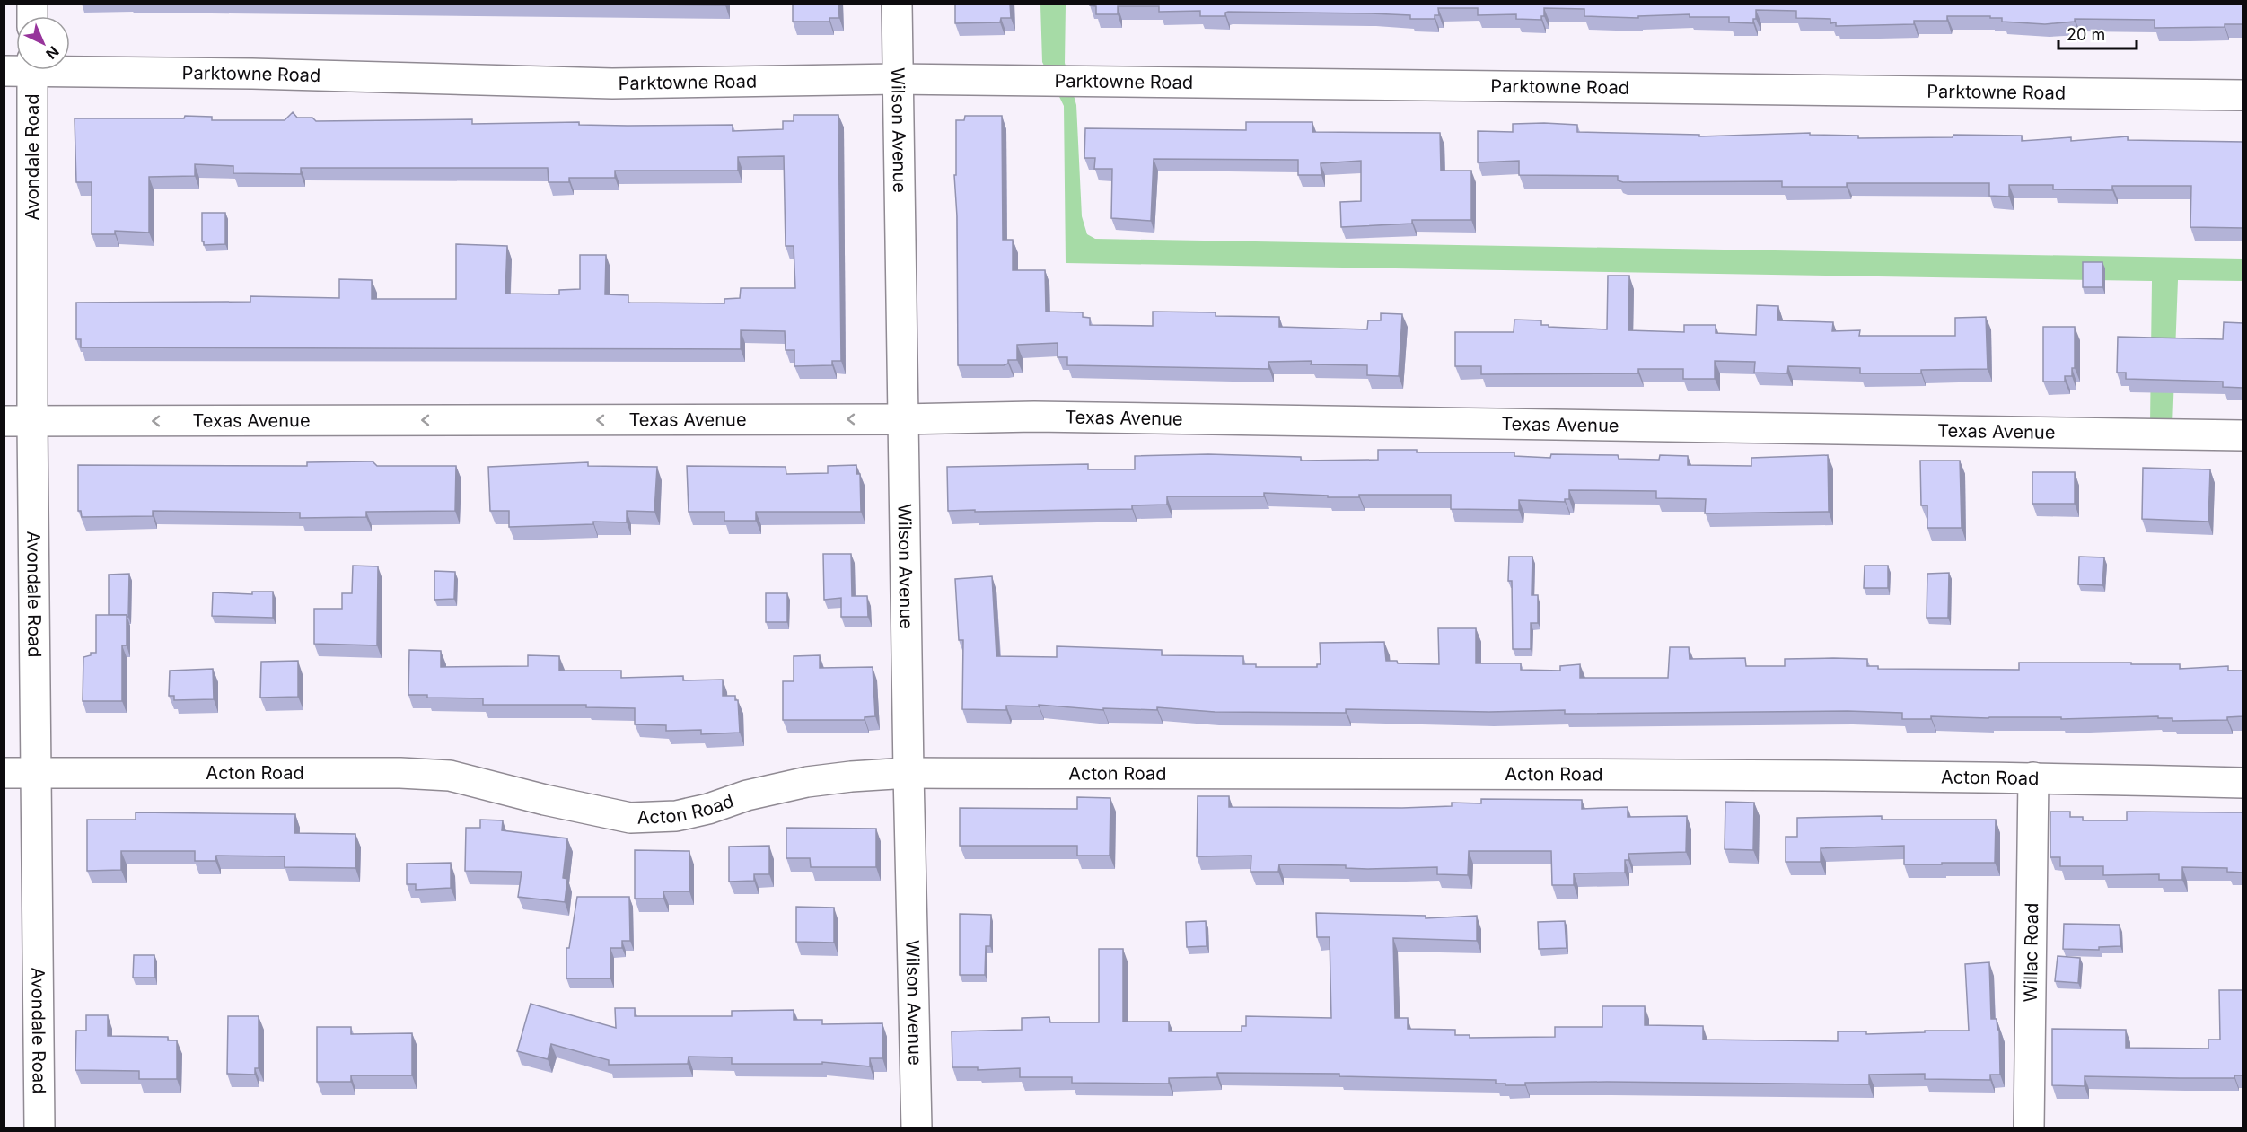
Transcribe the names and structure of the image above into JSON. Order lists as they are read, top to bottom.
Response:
{
  "streets": {
    "street": [
      "Parktowne Road",
      "Wilson Avenue",
      "Avondale Road",
      "Texas Avenue",
      "Acton Road",
      "Willac Road"
    ]
  },
  "crossings": [
    ["Parktowne Road", "Wilson Avenue"],
    ["Wilson Avenue", "Texas Avenue"],
    ["Wilson Avenue", "Acton Road"],
    ["Avondale Road", "Texas Avenue"],
    ["Avondale Road", "Acton Road"],
    ["Acton Road", "Willac Road"]
  ],
  "one_way": ["Texas Avenue"],
  "scale_bar": "20 m",
  "north": "bottom right"
}
